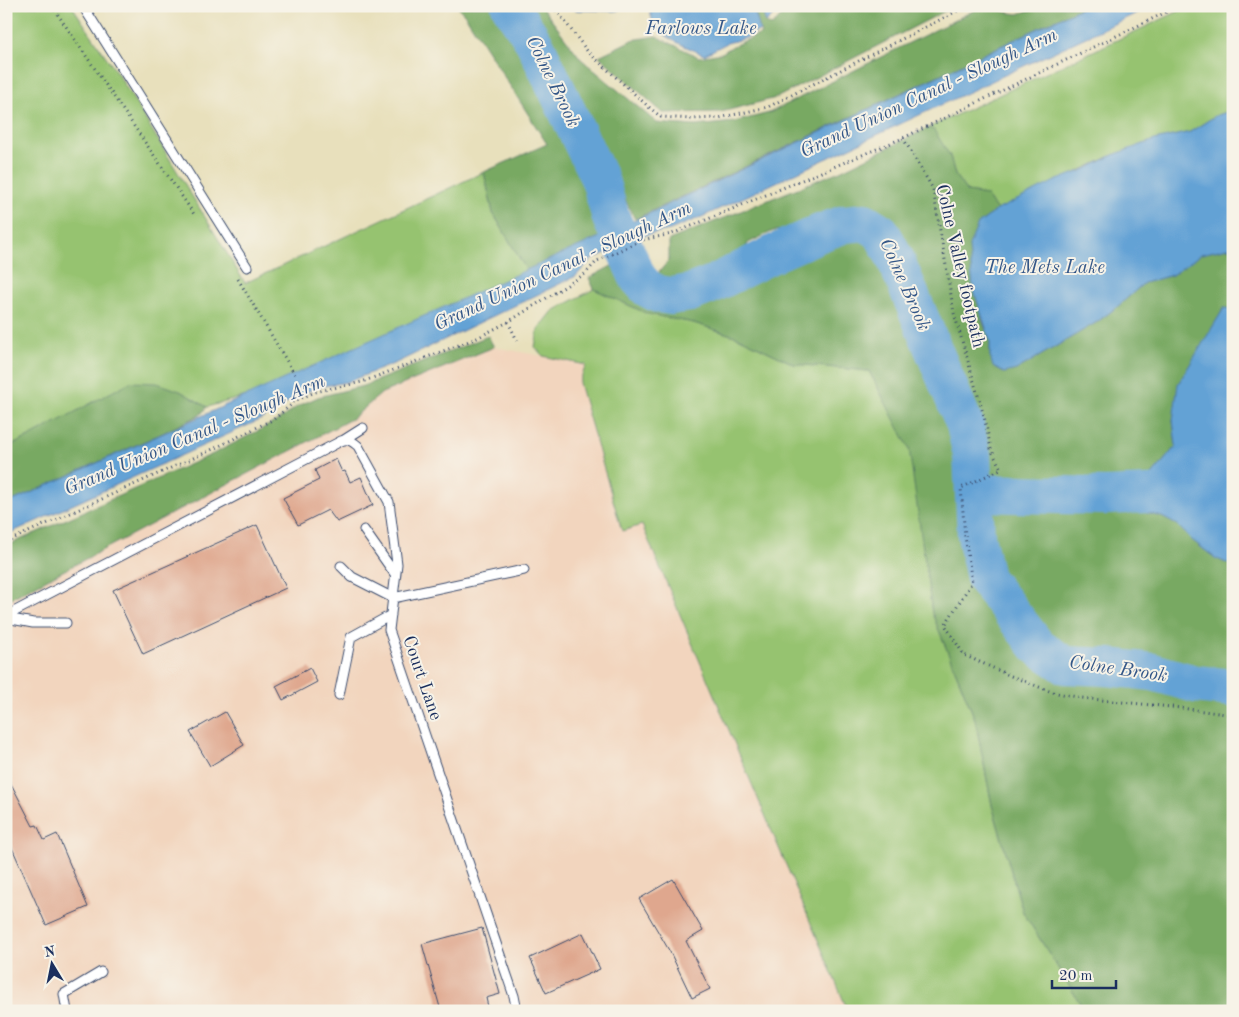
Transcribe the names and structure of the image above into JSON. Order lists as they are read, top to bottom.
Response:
{
  "streets": {
    "lane": ["Court Lane"],
    "path": ["Colne Valley footpath"]
  },
  "water": [
    "Farlows Lake",
    "Colne Brook",
    "Grand Union Canal - Slough Arm",
    "The Mets Lake"
  ],
  "scale_bar": "20 m",
  "north": "top"
}
